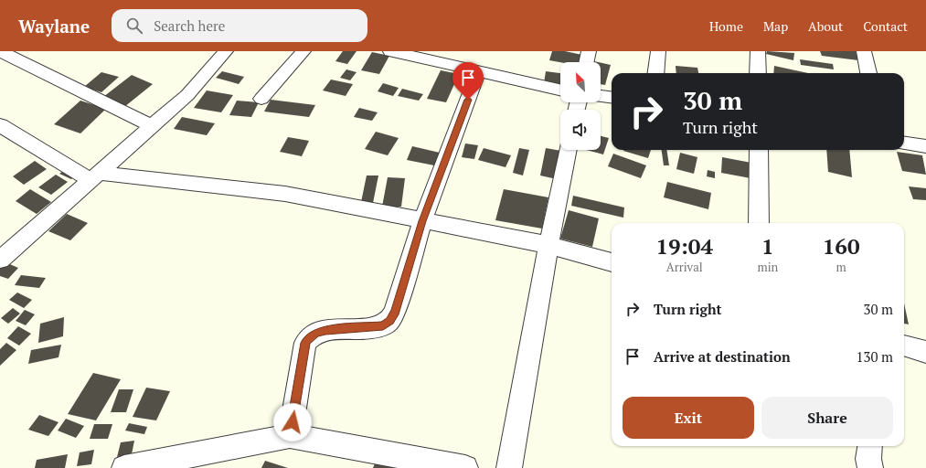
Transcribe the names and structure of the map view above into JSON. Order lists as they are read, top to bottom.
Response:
{
  "north": "top left",
  "page": {
    "header": "Waylane",
    "search": "Search here",
    "nav": [
      "Home",
      "Map",
      "About",
      "Contact"
    ],
    "turn": ["30 m", "Turn right"],
    "eta": [
      "19:04",
      "Arrival",
      "1",
      "min",
      "160",
      "m"
    ],
    "list": [
      {
        "name": "Turn right",
        "value": "30 m"
      },
      {
        "name": "Arrive at destination",
        "value": "130 m"
      }
    ],
    "buttons": ["Exit", "Share"]
  }
}
